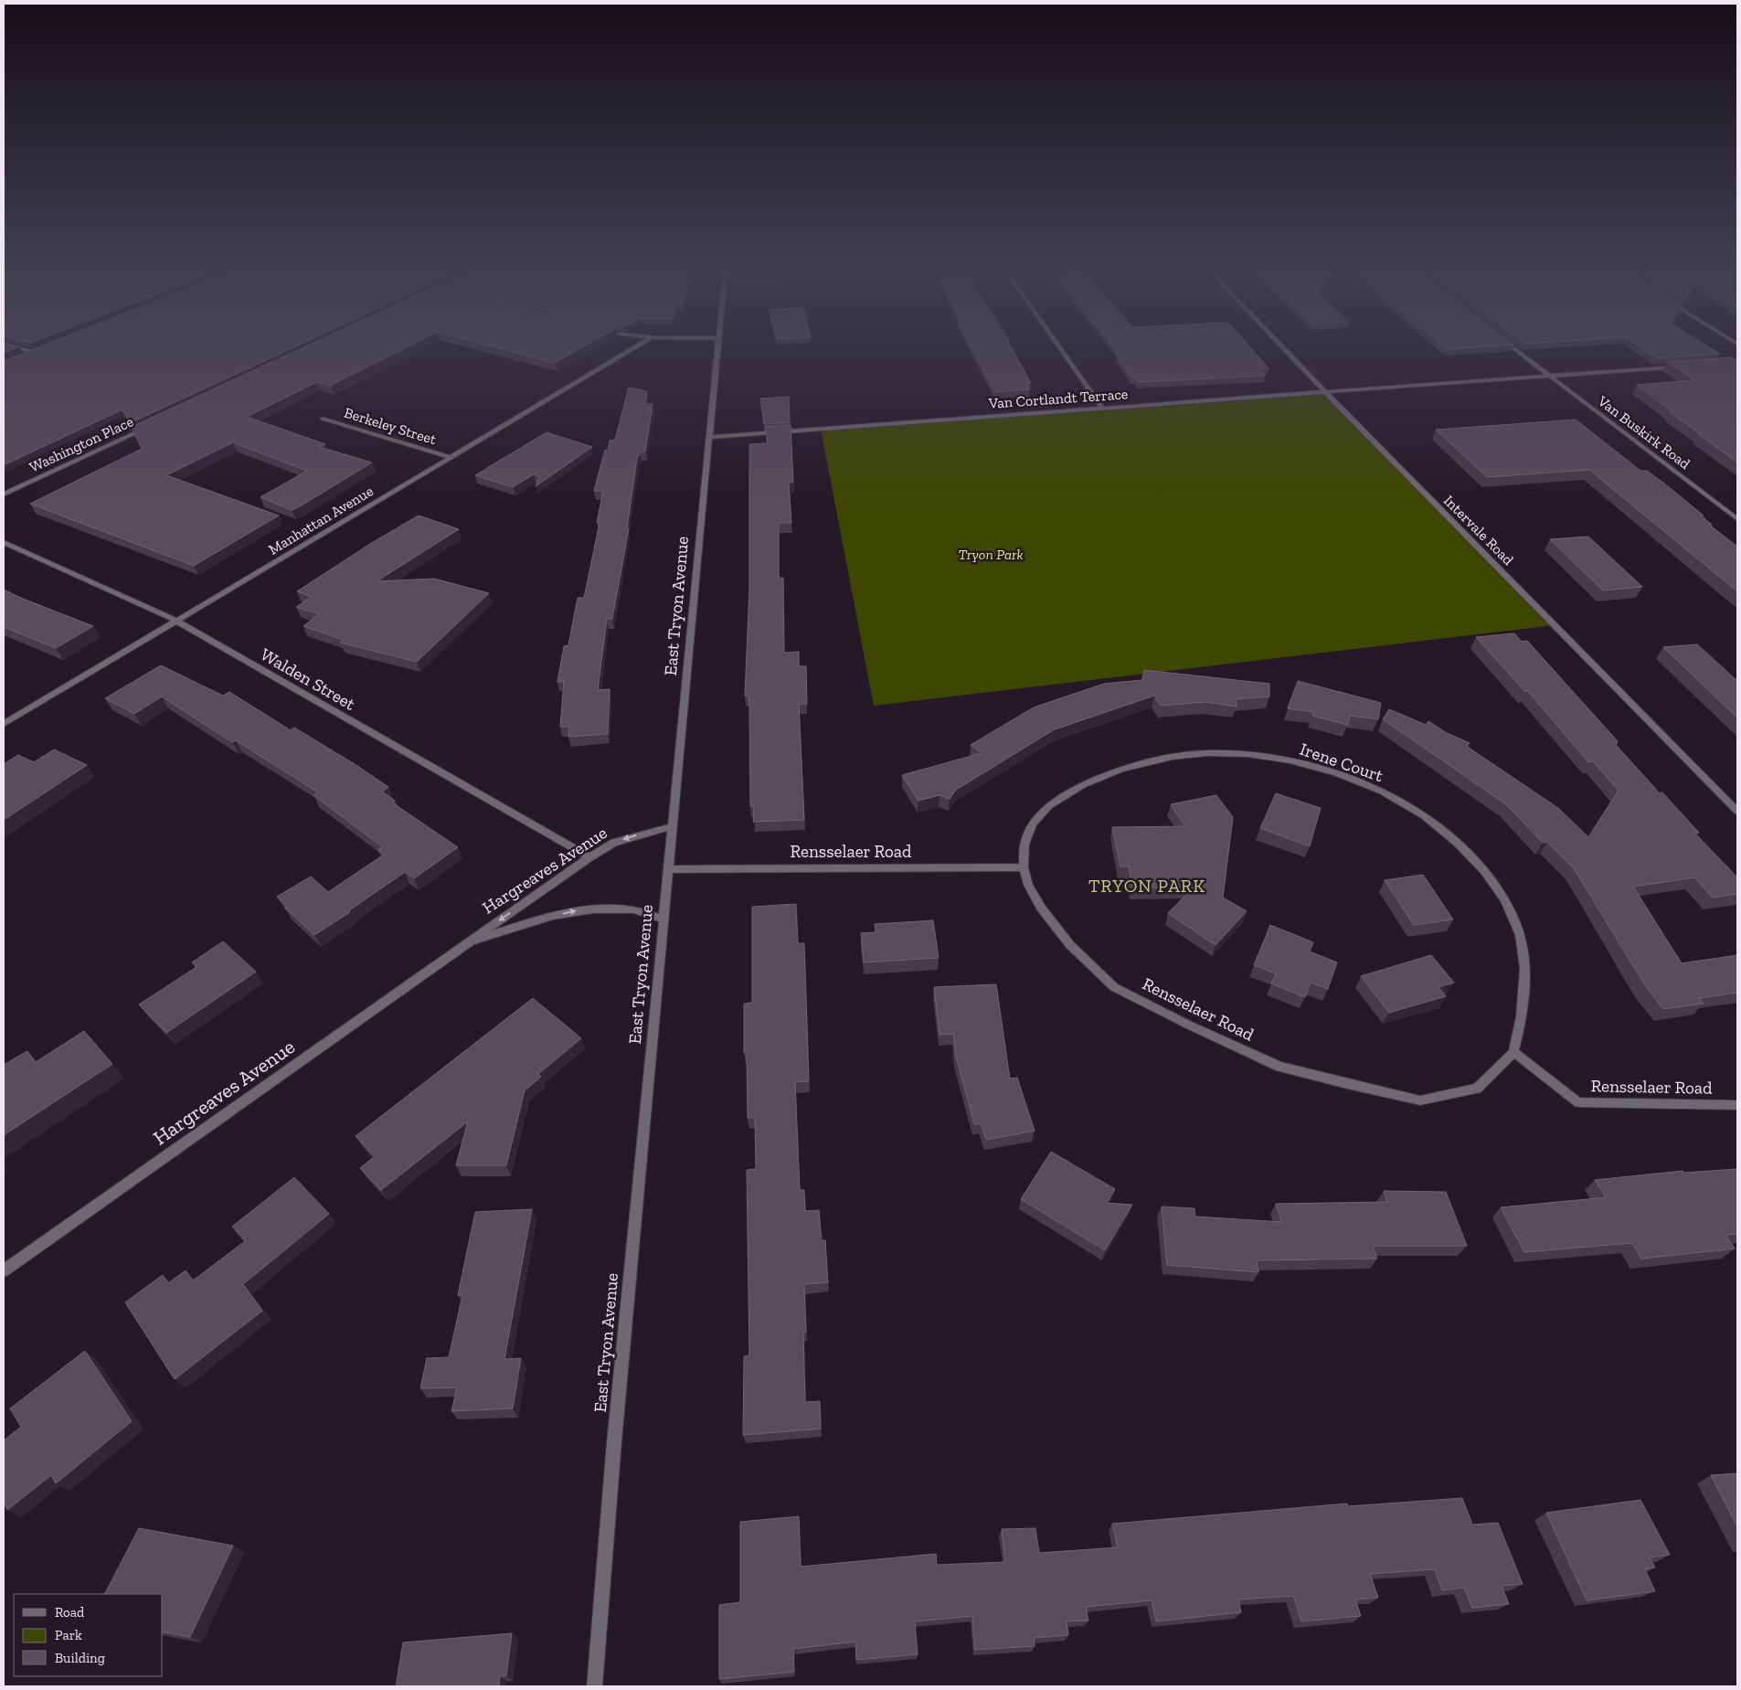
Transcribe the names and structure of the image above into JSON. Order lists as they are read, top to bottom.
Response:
{
  "streets": {
    "street": [
      "Van Cortlandt Terrace",
      "Berkeley Street",
      "Van Buskirk Road",
      "Washington Place",
      "Manhattan Avenue",
      "Intervale Road",
      "East Tryon Avenue",
      "Walden Street",
      "Irene Court",
      "Rensselaer Road",
      "Hargreaves Avenue"
    ]
  },
  "crossings": [
    ["Van Cortlandt Terrace", "Van Buskirk Road"],
    ["Van Cortlandt Terrace", "Intervale Road"],
    ["Van Cortlandt Terrace", "East Tryon Avenue"],
    ["Berkeley Street", "Manhattan Avenue"],
    ["Manhattan Avenue", "Walden Street"],
    ["East Tryon Avenue", "Rensselaer Road"],
    ["East Tryon Avenue", "Hargreaves Avenue"],
    ["Walden Street", "Hargreaves Avenue"],
    ["Irene Court", "Rensselaer Road"]
  ],
  "districts": ["TRYON PARK"],
  "parks": ["Tryon Park"],
  "legend": ["Road", "Park", "Building"]
}
